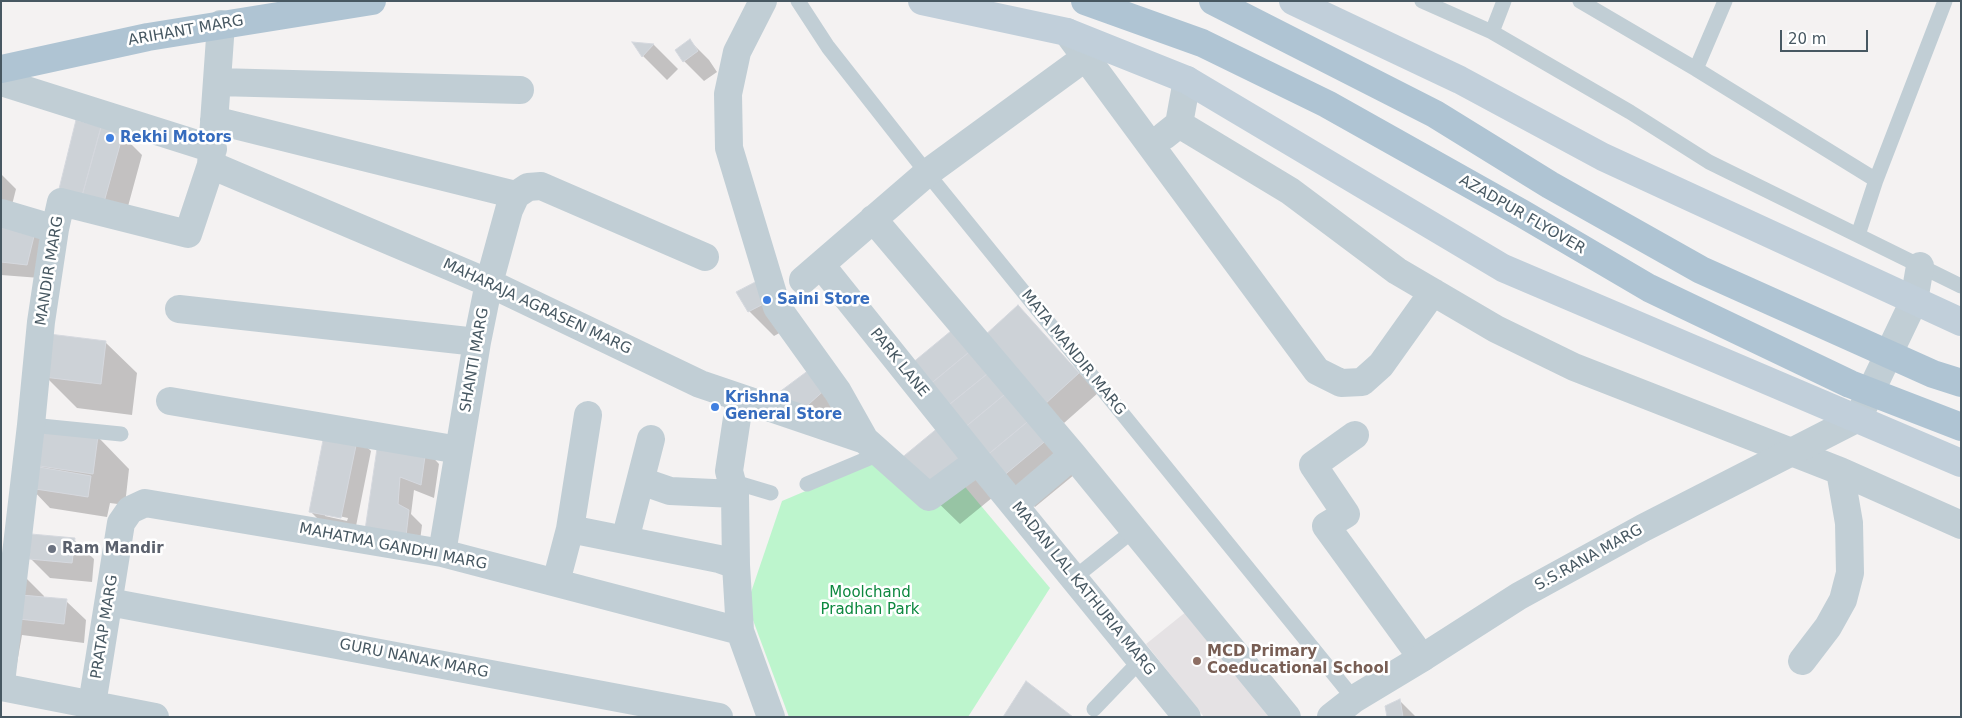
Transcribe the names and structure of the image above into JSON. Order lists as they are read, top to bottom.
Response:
{
  "streets": {
    "main road": ["ARIHANT MARG", "AZADPUR FLYOVER"],
    "street": [
      "MANDIR MARG",
      "MAHARAJA AGRASEN MARG",
      "SHANTI MARG",
      "PARK LANE",
      "MAHATMA GANDHI MARG",
      "S.S.RANA MARG",
      "MADAN LAL KATHURIA MARG",
      "PRATAP MARG",
      "GURU NANAK MARG"
    ],
    "lane": ["MATA MANDIR MARG"]
  },
  "crossings": [
    ["ARIHANT MARG", "MANDIR MARG"],
    ["MANDIR MARG", "MAHARAJA AGRASEN MARG"],
    ["MAHARAJA AGRASEN MARG", "SHANTI MARG"],
    ["MATA MANDIR MARG", "S.S.RANA MARG"],
    ["SHANTI MARG", "MAHATMA GANDHI MARG"],
    ["PARK LANE", "MADAN LAL KATHURIA MARG"],
    ["MAHATMA GANDHI MARG", "PRATAP MARG"],
    ["PRATAP MARG", "GURU NANAK MARG"]
  ],
  "parks": ["Moolchand Pradhan Park"],
  "places": [
    "Rekhi Motors",
    "Saini Store",
    "Krishna General Store",
    "Ram Mandir",
    "MCD Primary Coeducational School"
  ],
  "scale_bar": "20 m"
}
